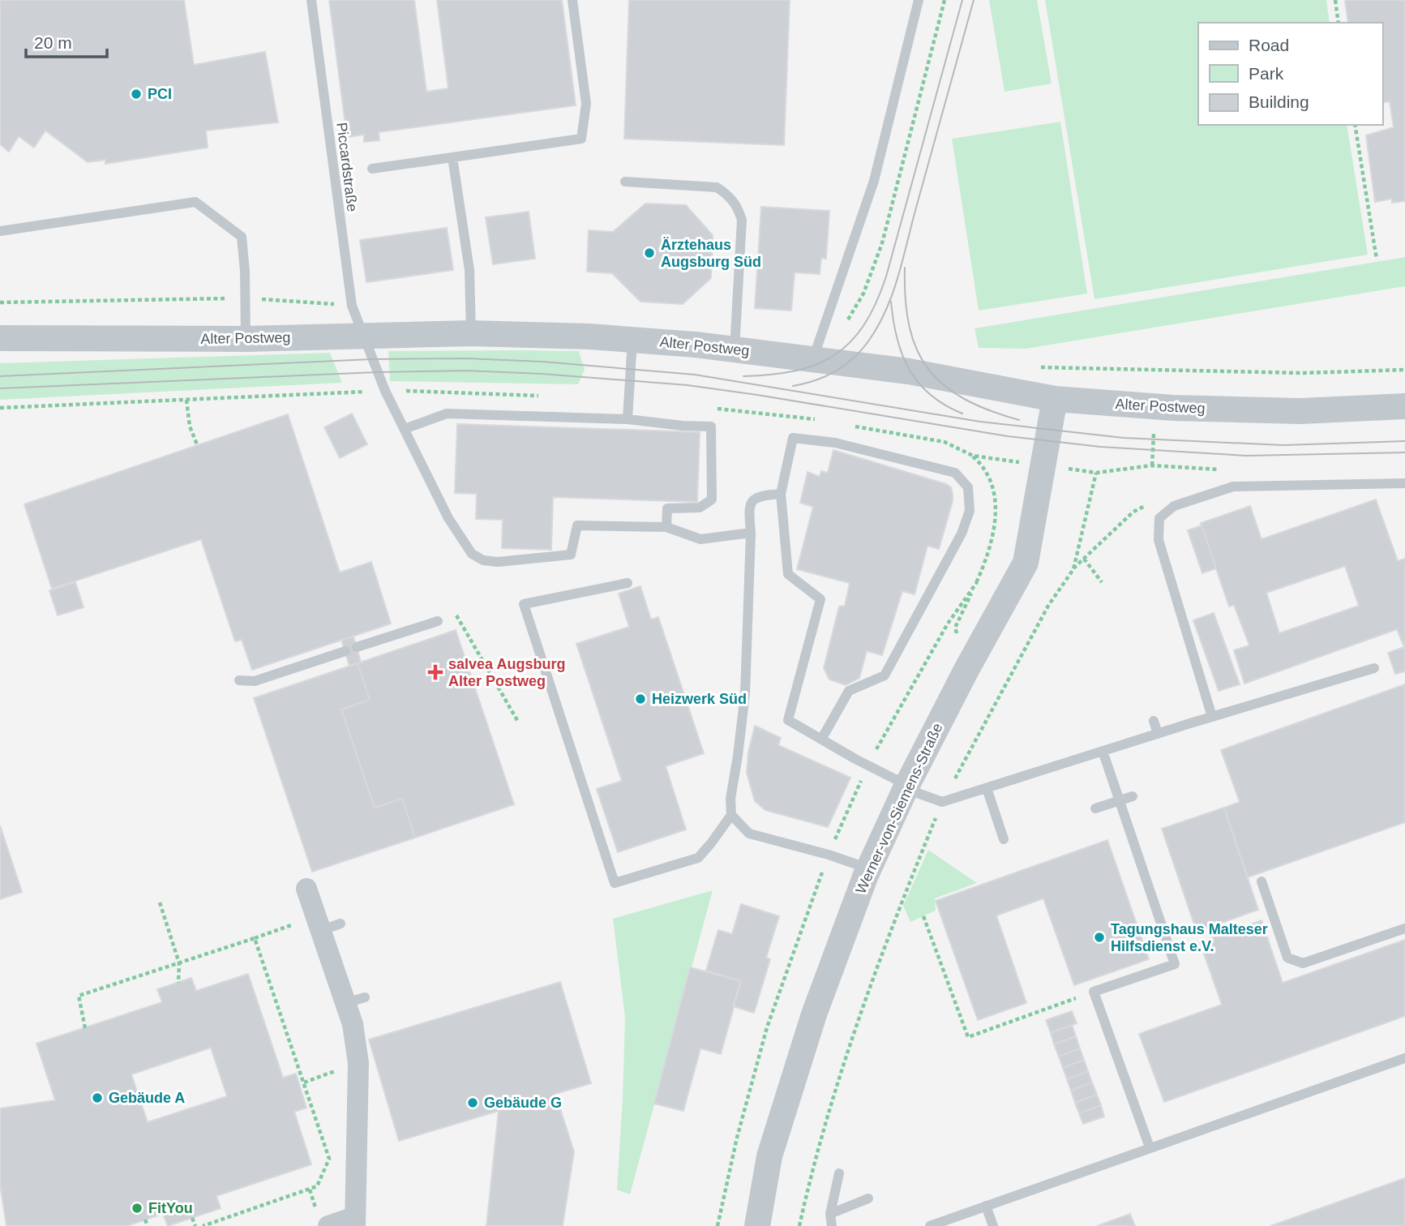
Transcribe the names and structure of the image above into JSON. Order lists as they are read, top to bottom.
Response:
{
  "streets": {
    "street": ["Alter Postweg", "Werner-von-Siemens-Straße"],
    "lane": ["Piccardstraße"]
  },
  "crossings": [
    ["Piccardstraße", "Alter Postweg"],
    ["Alter Postweg", "Werner-von-Siemens-Straße"]
  ],
  "places": {
    "other": [
      "PCI",
      "Ärztehaus Augsburg Süd",
      "Heizwerk Süd",
      "Tagungshaus Malteser Hilfsdienst e.V.",
      "Gebäude A",
      "Gebäude G",
      "FitYou"
    ],
    "health": ["salvea Augsburg Alter Postweg"]
  },
  "legend": ["Road", "Park", "Building"],
  "scale_bar": "20 m"
}
